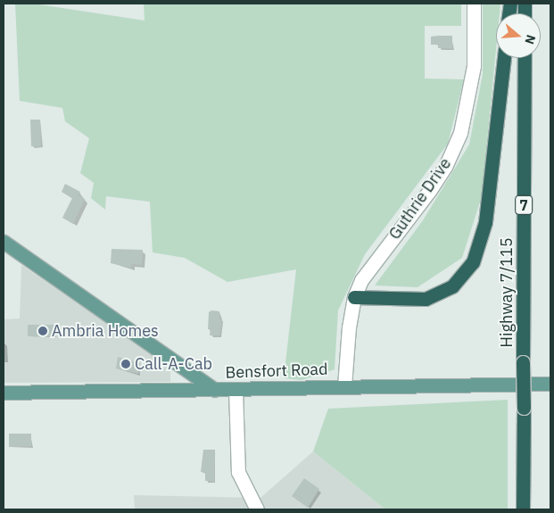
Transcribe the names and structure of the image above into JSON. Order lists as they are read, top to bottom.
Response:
{
  "streets": {
    "highway": ["7", "Highway 7/115"],
    "main road": ["Bensfort Road"],
    "street": ["Guthrie Drive"]
  },
  "crossings": [
    ["Guthrie Drive", "Bensfort Road"]
  ],
  "places": ["Ambria Homes", "Call-A-Cab"],
  "north": "right"
}
